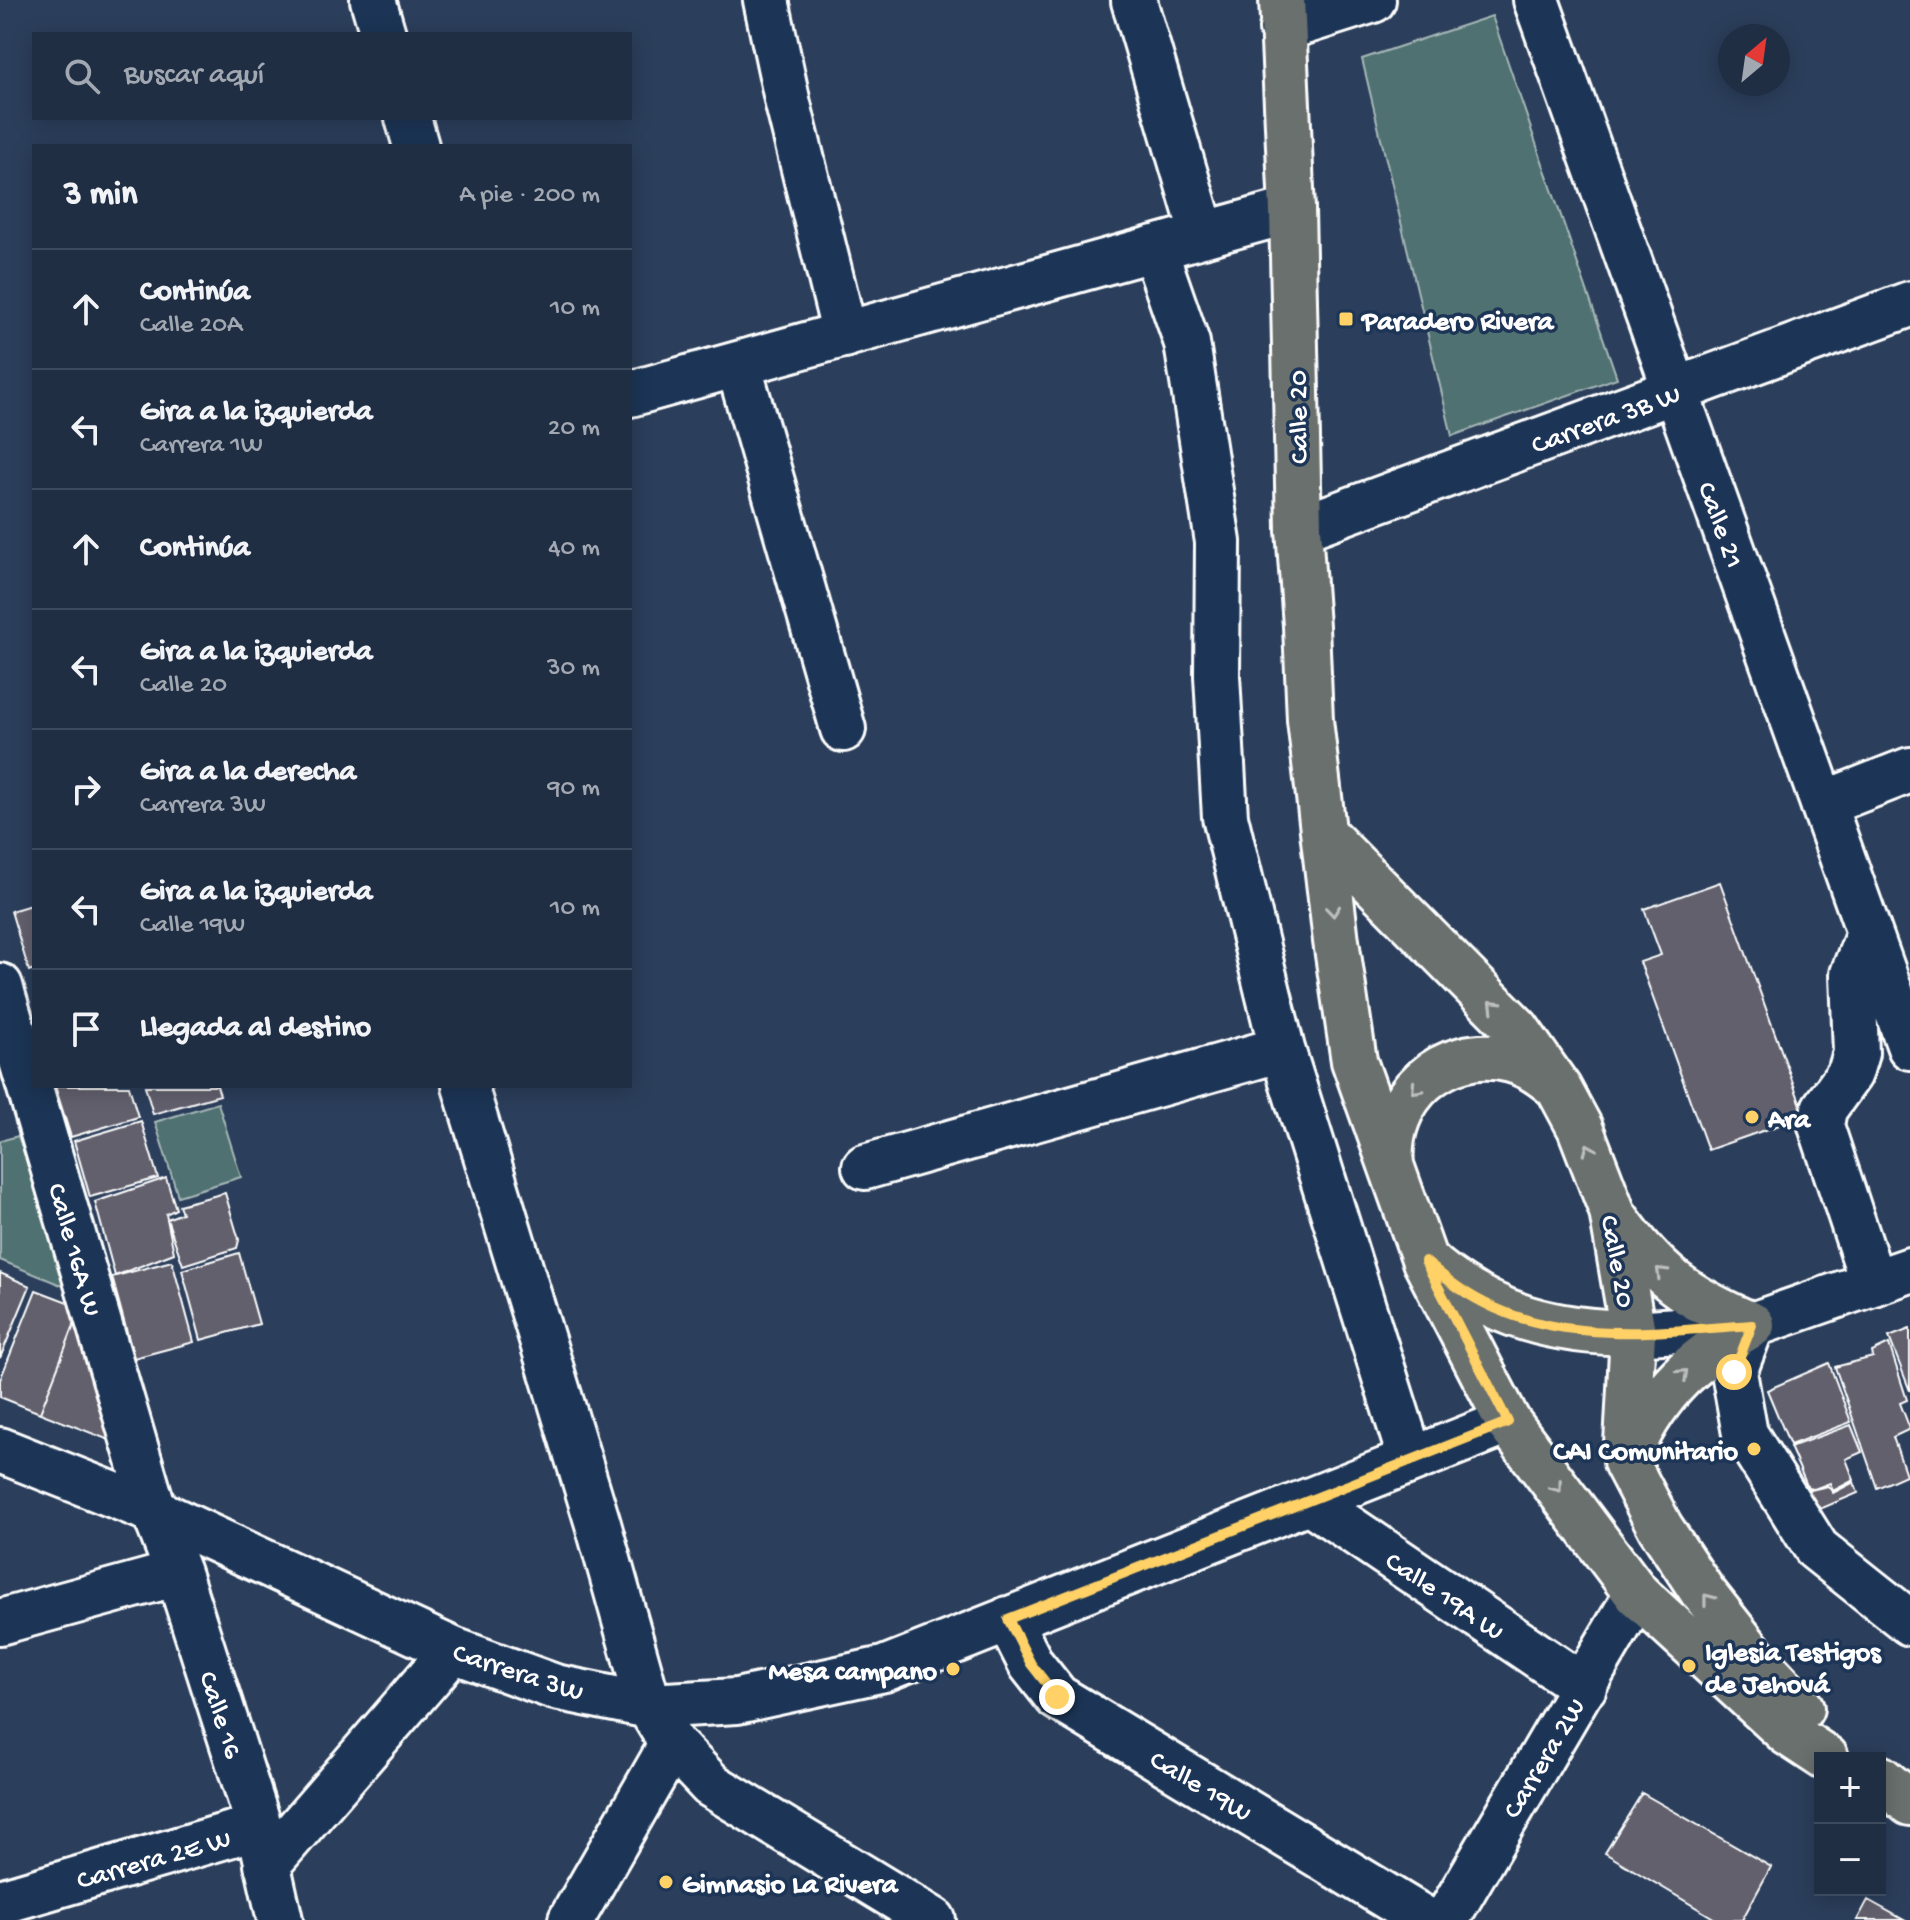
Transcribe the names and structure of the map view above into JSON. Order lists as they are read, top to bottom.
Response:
{
  "streets": {
    "main road": ["Calle 20"],
    "street": [
      "Carrera 3B W",
      "Calle 21",
      "Calle 16A W",
      "Calle 19A W",
      "Carrera 3W",
      "Calle 16",
      "Carrera 2W",
      "Calle 19W",
      "Carrera 2E W"
    ]
  },
  "crossings": [
    ["Calle 20", "Carrera 3B W"],
    ["Calle 20", "Carrera 3W"],
    ["Calle 20", "Carrera 2W"],
    ["Carrera 3B W", "Calle 21"],
    ["Calle 16A W", "Carrera 3W"],
    ["Calle 16A W", "Calle 16"],
    ["Calle 19A W", "Carrera 3W"],
    ["Calle 19A W", "Carrera 2W"],
    ["Carrera 3W", "Calle 16"],
    ["Carrera 3W", "Calle 19W"],
    ["Calle 16", "Carrera 2E W"]
  ],
  "places": {
    "transit": ["Paradero Rivera"],
    "other": [
      "Ara",
      "CAI Comunitario",
      "Iglesia Testigos de Jehová",
      "Mesa campano",
      "Gimnasio La Rivera"
    ]
  },
  "north": "top right",
  "page": {
    "search": "Buscar aquí",
    "heading": ["3 min", "A pie · 200 m"],
    "list": [
      ["Continúa", "Calle 20A", "10 m"],
      ["Gira a la izquierda", "Carrera 1W", "20 m"],
      ["Continúa", "40 m"],
      ["Gira a la izquierda", "Calle 20", "30 m"],
      ["Gira a la derecha", "Carrera 3W", "90 m"],
      ["Gira a la izquierda", "Calle 19W", "10 m"],
      "Llegada al destino"
    ],
    "map_buttons": ["+", "−"]
  }
}
